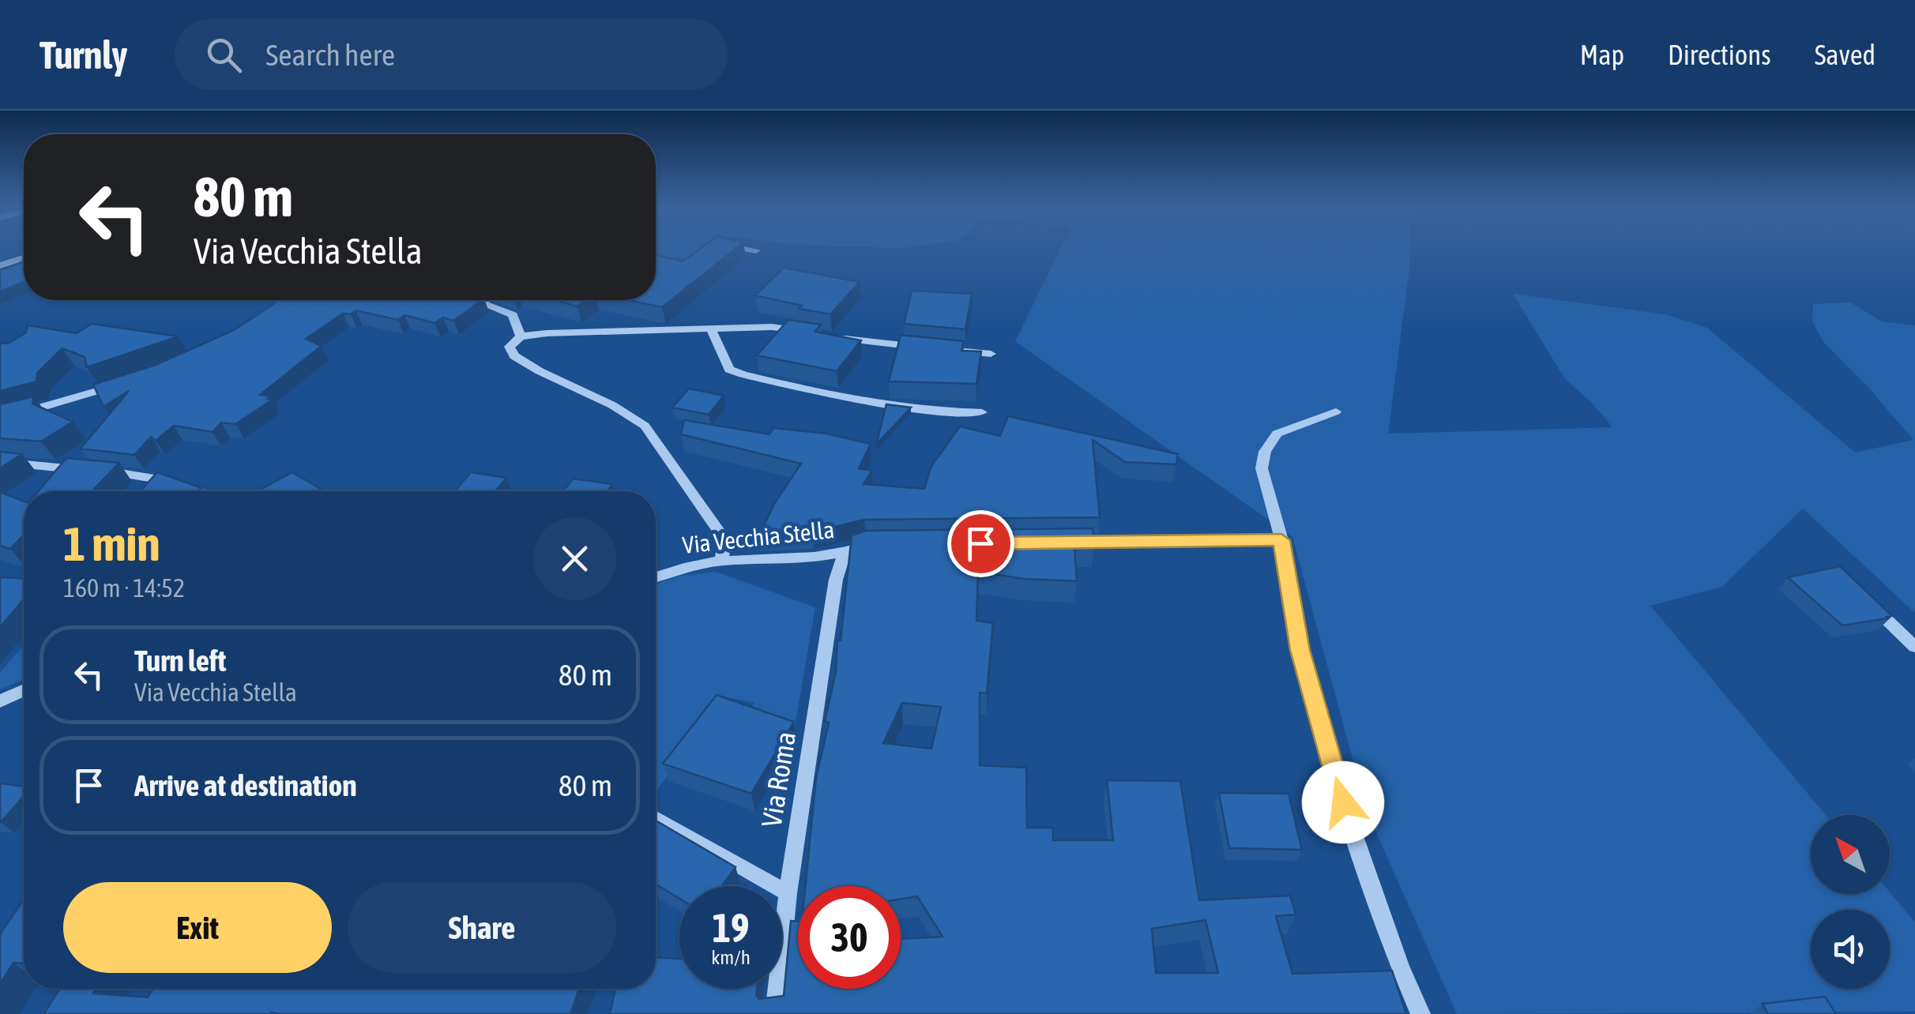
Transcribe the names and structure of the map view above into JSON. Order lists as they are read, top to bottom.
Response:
{
  "streets": {
    "street": ["Via Vecchia Stella", "Via Roma"]
  },
  "crossings": [
    ["Via Vecchia Stella", "Via Roma"]
  ],
  "north": "top left",
  "page": {
    "header": "Turnly",
    "search": "Search here",
    "nav": ["Map", "Directions", "Saved"],
    "turn": ["80 m", "Via Vecchia Stella"],
    "heading": ["1 min", "160 m · 14:52"],
    "list": [
      {
        "name": "Turn left",
        "note": "Via Vecchia Stella",
        "value": "80 m"
      },
      {
        "name": "Arrive at destination",
        "value": "80 m"
      }
    ],
    "buttons": ["Exit", "Share"],
    "speed": "19 km/h",
    "limit": "30"
  }
}
